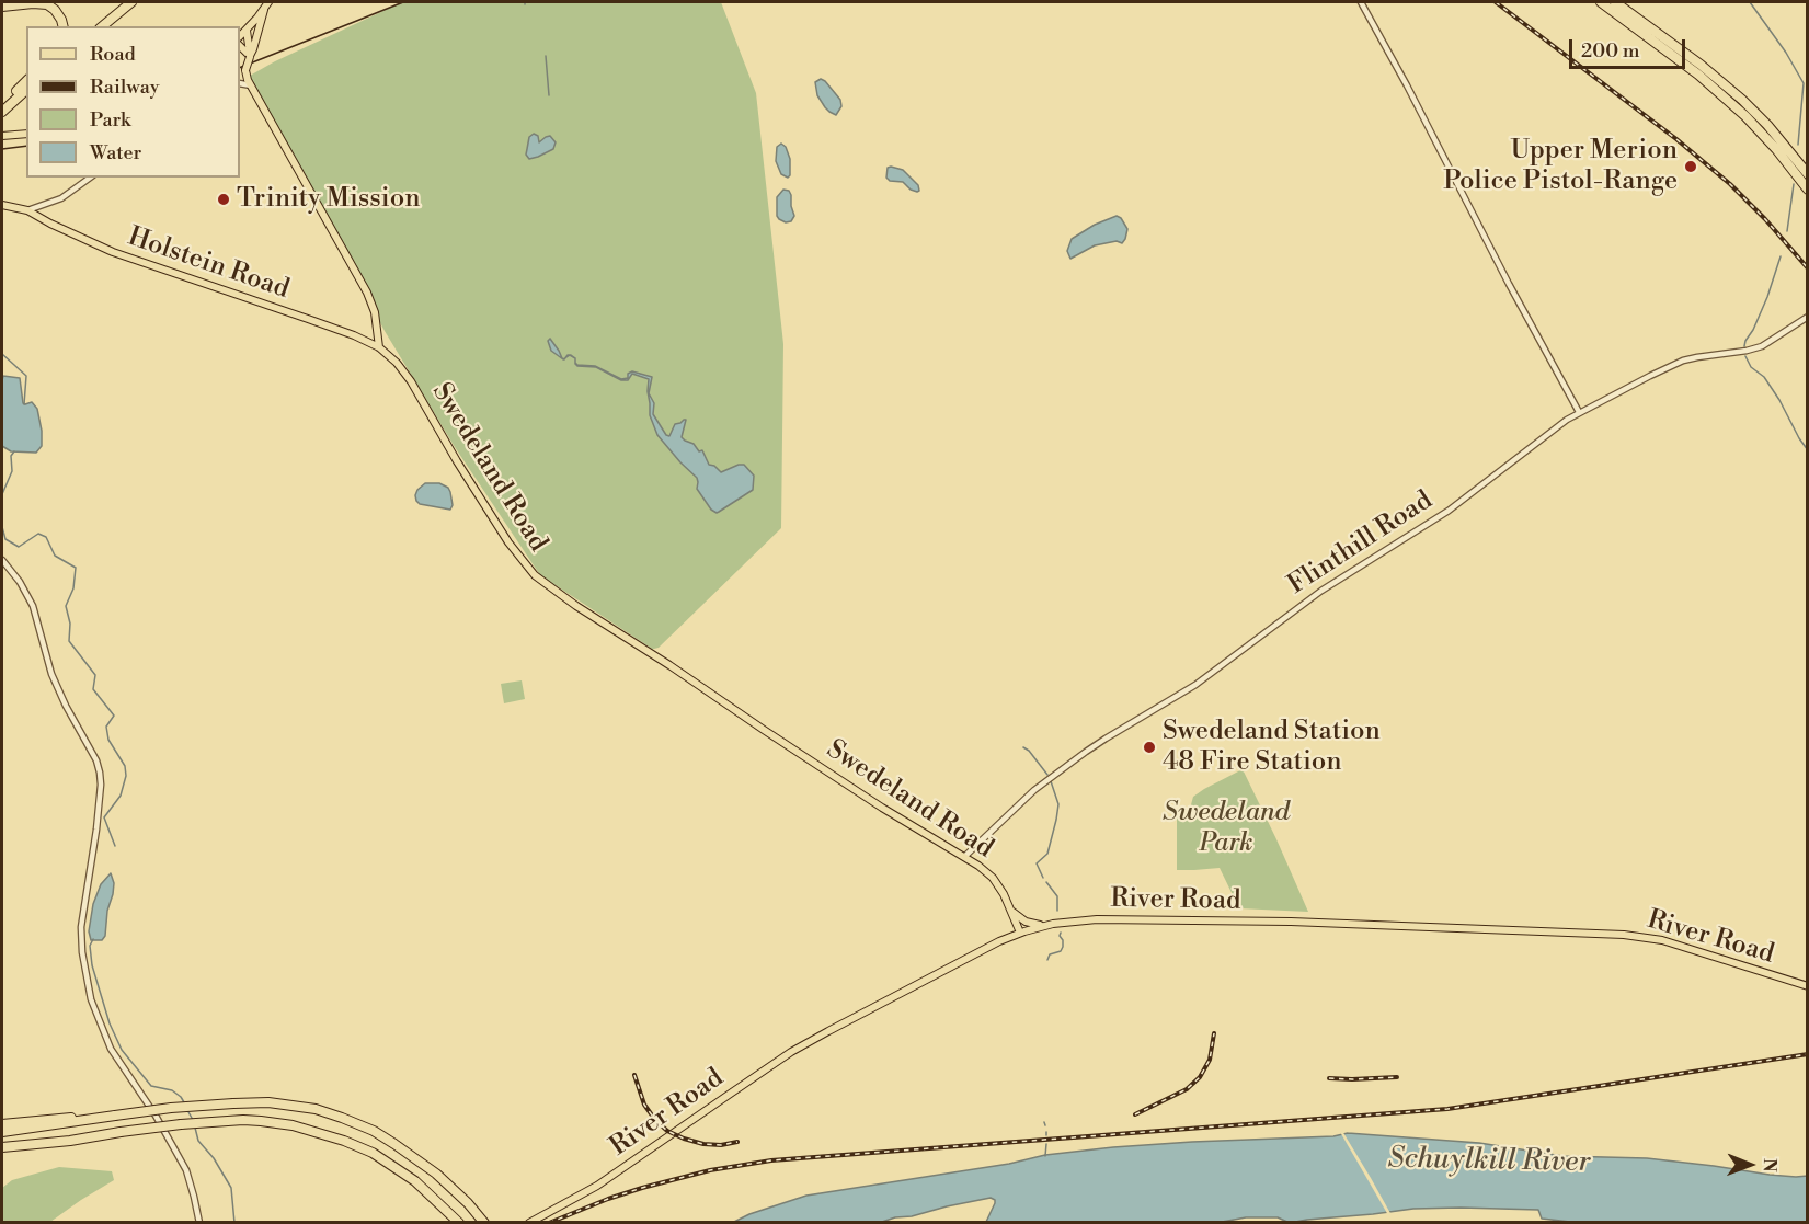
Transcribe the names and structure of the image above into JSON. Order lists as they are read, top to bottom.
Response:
{
  "streets": {
    "main road": ["Holstein Road", "Swedeland Road", "River Road"],
    "street": ["Flinthill Road"]
  },
  "crossings": [
    ["Holstein Road", "Swedeland Road"],
    ["Swedeland Road", "Flinthill Road"],
    ["Swedeland Road", "River Road"]
  ],
  "water": ["Schuylkill River"],
  "parks": ["Swedeland Park"],
  "places": ["Upper Merion Police Pistol-Range", "Trinity Mission", "Swedeland Station 48 Fire Station"],
  "legend": [
    "Road",
    "Railway",
    "Park",
    "Water"
  ],
  "scale_bar": "200 m",
  "north": "right"
}
